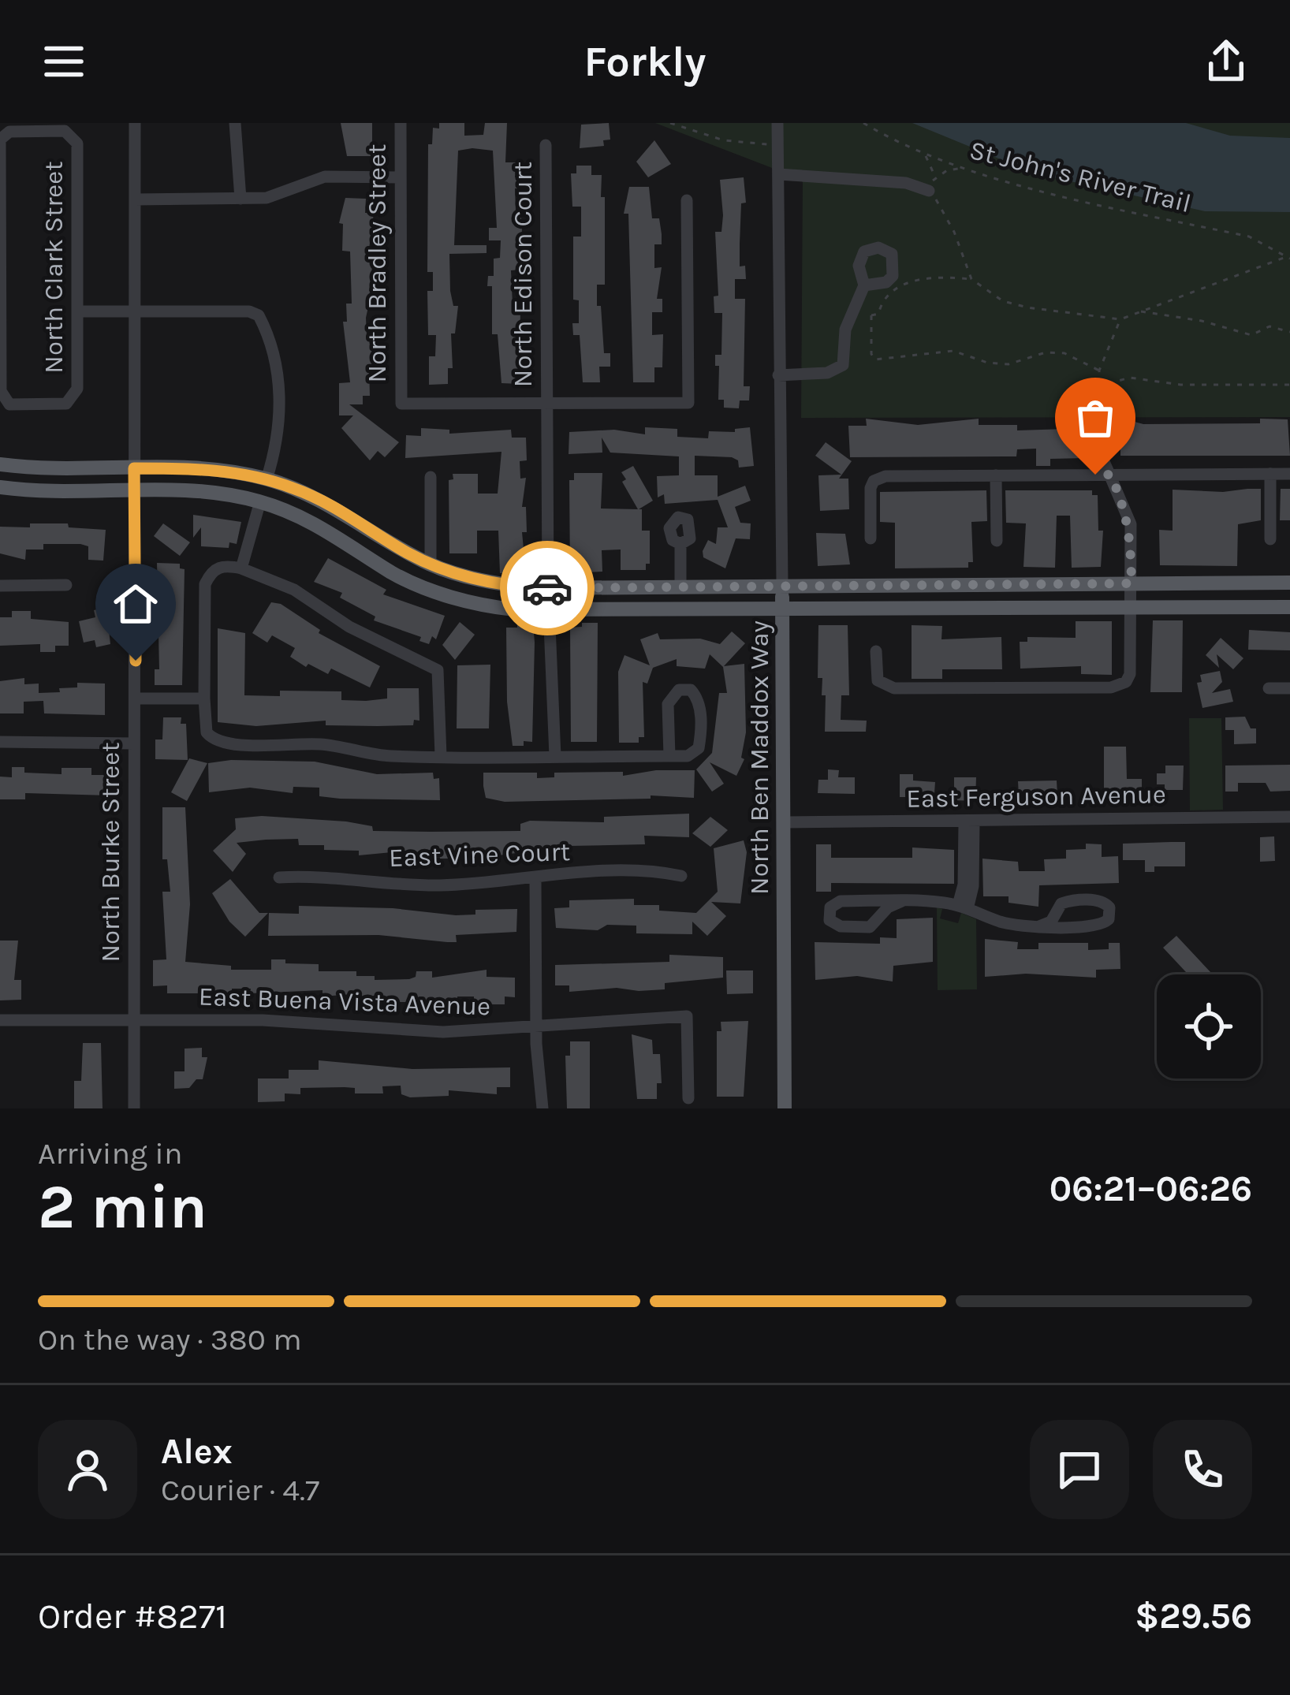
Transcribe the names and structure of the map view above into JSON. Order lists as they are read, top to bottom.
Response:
{
  "streets": {
    "main road": ["North Ben Maddox Way"],
    "street": [
      "North Bradley Street",
      "North Clark Street",
      "North Edison Court",
      "East Ferguson Avenue",
      "North Burke Street",
      "East Vine Court",
      "East Buena Vista Avenue"
    ],
    "path": ["St John's River Trail"]
  },
  "crossings": [
    ["North Bradley Street", "North Edison Court"],
    ["North Ben Maddox Way", "East Ferguson Avenue"],
    ["North Burke Street", "East Buena Vista Avenue"]
  ],
  "page": {
    "header": "Forkly",
    "heading": ["2 min", "Arriving in", "06:21–06:26"],
    "panel": [
      "Alex",
      "Courier · 4.7",
      "Order #8271",
      "$29.56"
    ],
    "bar": "On the way · 380 m"
  }
}
